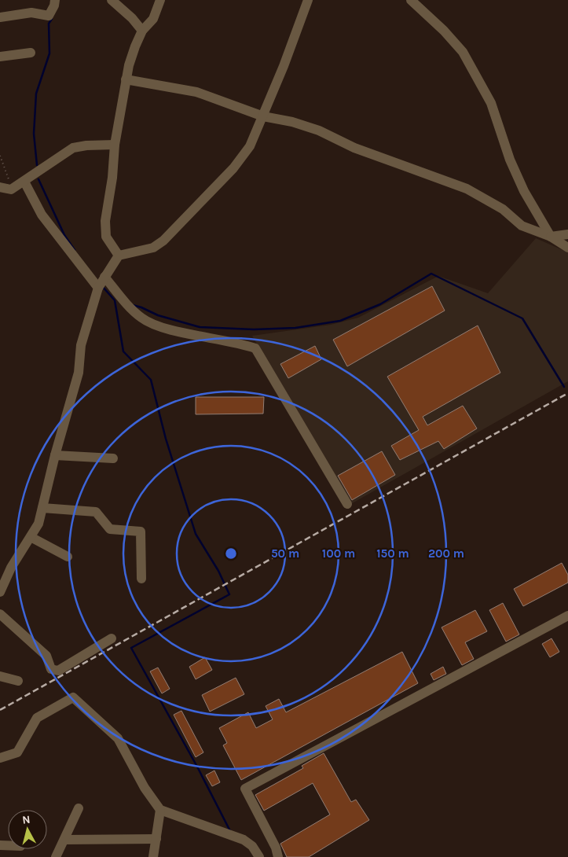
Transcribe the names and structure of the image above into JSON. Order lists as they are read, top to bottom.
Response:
{
  "north": "top",
  "rings": [
    "50 m",
    "100 m",
    "150 m",
    "200 m"
  ]
}
